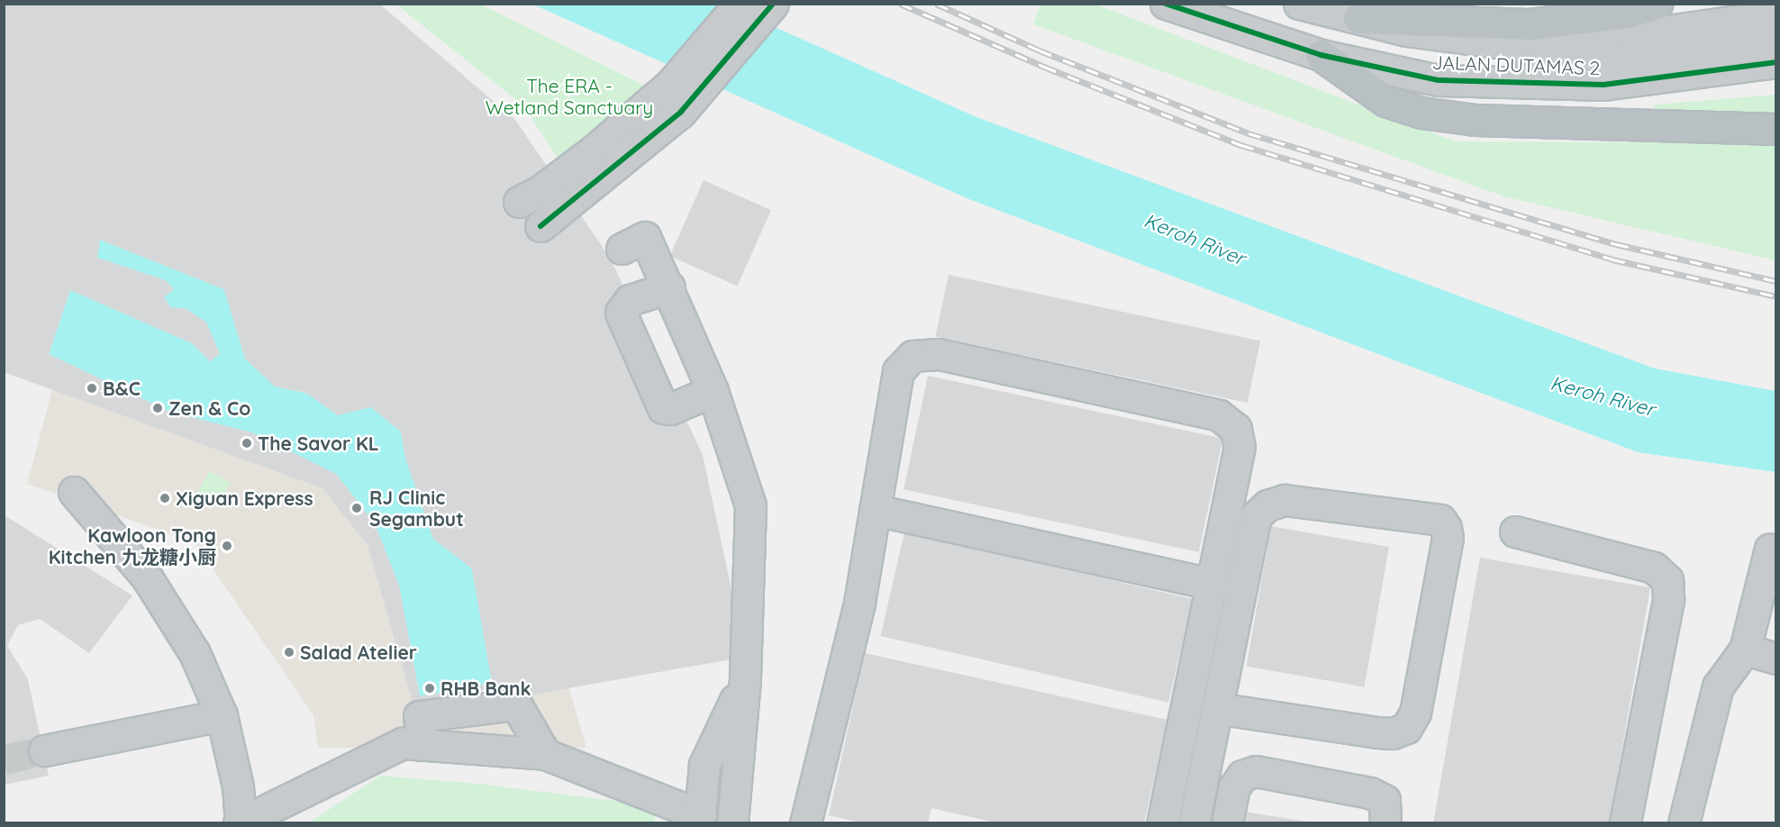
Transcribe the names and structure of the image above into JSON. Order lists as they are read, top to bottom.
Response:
{
  "streets": {
    "street": ["JALAN DUTAMAS 2"]
  },
  "water": ["Keroh River"],
  "parks": ["The ERA - Wetland Sanctuary"],
  "places": [
    "B&C",
    "Zen & Co",
    "The Savor KL",
    "Xiguan Express",
    "RJ Clinic Segambut",
    "Kawloon Tong Kitchen 九龙糖小厨",
    "Salad Atelier",
    "RHB Bank"
  ]
}
